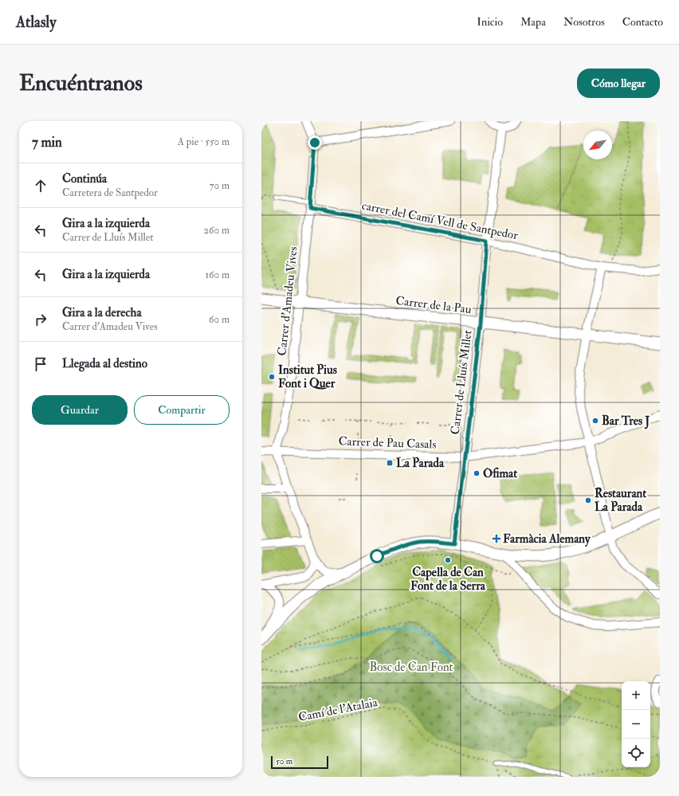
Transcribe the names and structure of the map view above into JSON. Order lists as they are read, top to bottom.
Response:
{
  "streets": {
    "street": [
      "carrer del Camí Vell de Santpedor",
      "Carrer d'Amadeu Vives",
      "Carrer de la Pau",
      "Carrer de Lluís Millet",
      "Carrer de Pau Casals"
    ],
    "path": ["Camí de l'Atalaia"]
  },
  "crossings": [
    ["carrer del Camí Vell de Santpedor", "Carrer d'Amadeu Vives"],
    ["carrer del Camí Vell de Santpedor", "Carrer de Lluís Millet"],
    ["Carrer d'Amadeu Vives", "Carrer de la Pau"],
    ["Carrer d'Amadeu Vives", "Carrer de Pau Casals"],
    ["Carrer de la Pau", "Carrer de Lluís Millet"],
    ["Carrer de Lluís Millet", "Carrer de Pau Casals"]
  ],
  "parks": ["Bosc de Can Font"],
  "places": {
    "other": [
      "Institut Pius Font i Quer",
      "Bar Tres J",
      "Ofimat",
      "Restaurant La Parada",
      "Capella de Can Font de la Serra"
    ],
    "transit": ["La Parada"],
    "health": ["Farmàcia Alemany"]
  },
  "scale_bar": "50 m",
  "north": "bottom left",
  "page": {
    "header": "Atlasly",
    "nav": [
      "Inicio",
      "Mapa",
      "Nosotros",
      "Contacto"
    ],
    "buttons": [
      "Cómo llegar",
      ["Guardar", "Compartir"]
    ],
    "title": "Encuéntranos",
    "heading": ["7 min", "A pie · 550 m"],
    "list": [
      ["Continúa", "Carretera de Santpedor", "70 m"],
      ["Gira a la izquierda", "Carrer de Lluís Millet", "260 m"],
      ["Gira a la izquierda", "160 m"],
      ["Gira a la derecha", "Carrer d'Amadeu Vives", "60 m"],
      "Llegada al destino"
    ],
    "map_buttons": ["+", "−"],
    "scale": "50 m"
  }
}
